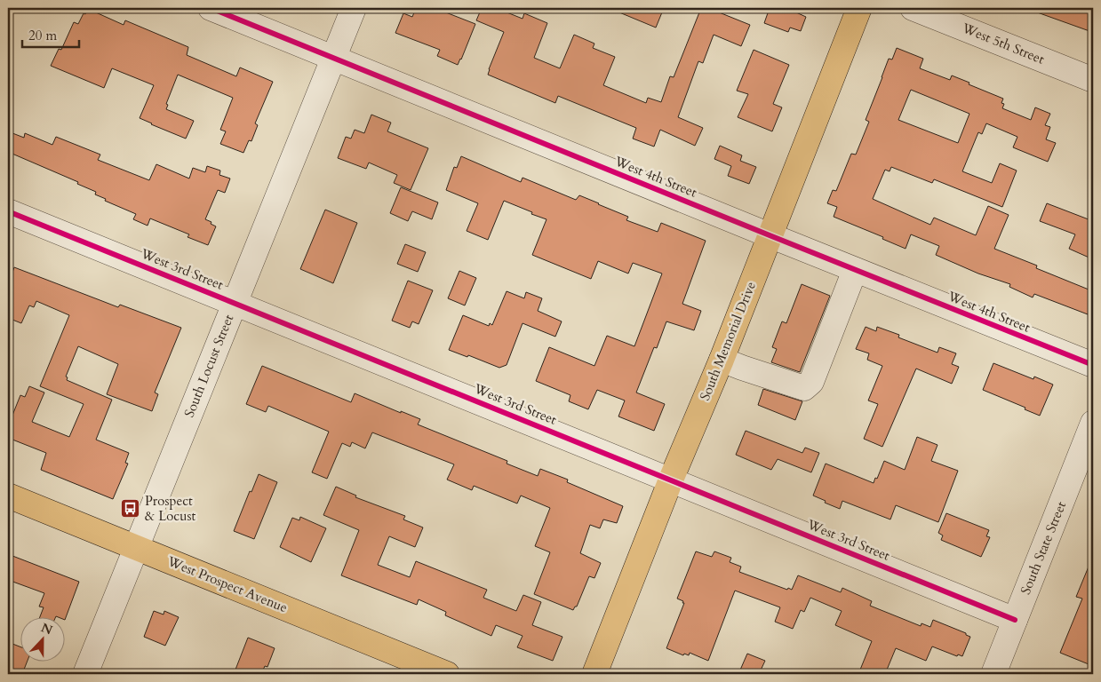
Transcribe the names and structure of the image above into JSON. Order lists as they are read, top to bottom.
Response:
{
  "streets": {
    "main road": ["South Memorial Drive", "West Prospect Avenue"],
    "street": [
      "West 5th Street",
      "West 4th Street",
      "West 3rd Street",
      "South Locust Street",
      "South State Street"
    ]
  },
  "crossings": [
    ["West 4th Street", "South Memorial Drive"],
    ["West 4th Street", "South Locust Street"],
    ["West 3rd Street", "South Memorial Drive"],
    ["West 3rd Street", "South Locust Street"],
    ["West 3rd Street", "South State Street"],
    ["South Locust Street", "West Prospect Avenue"]
  ],
  "places": {
    "bus stop": ["Prospect & Locust"]
  },
  "scale_bar": "20 m",
  "north": "top"
}
